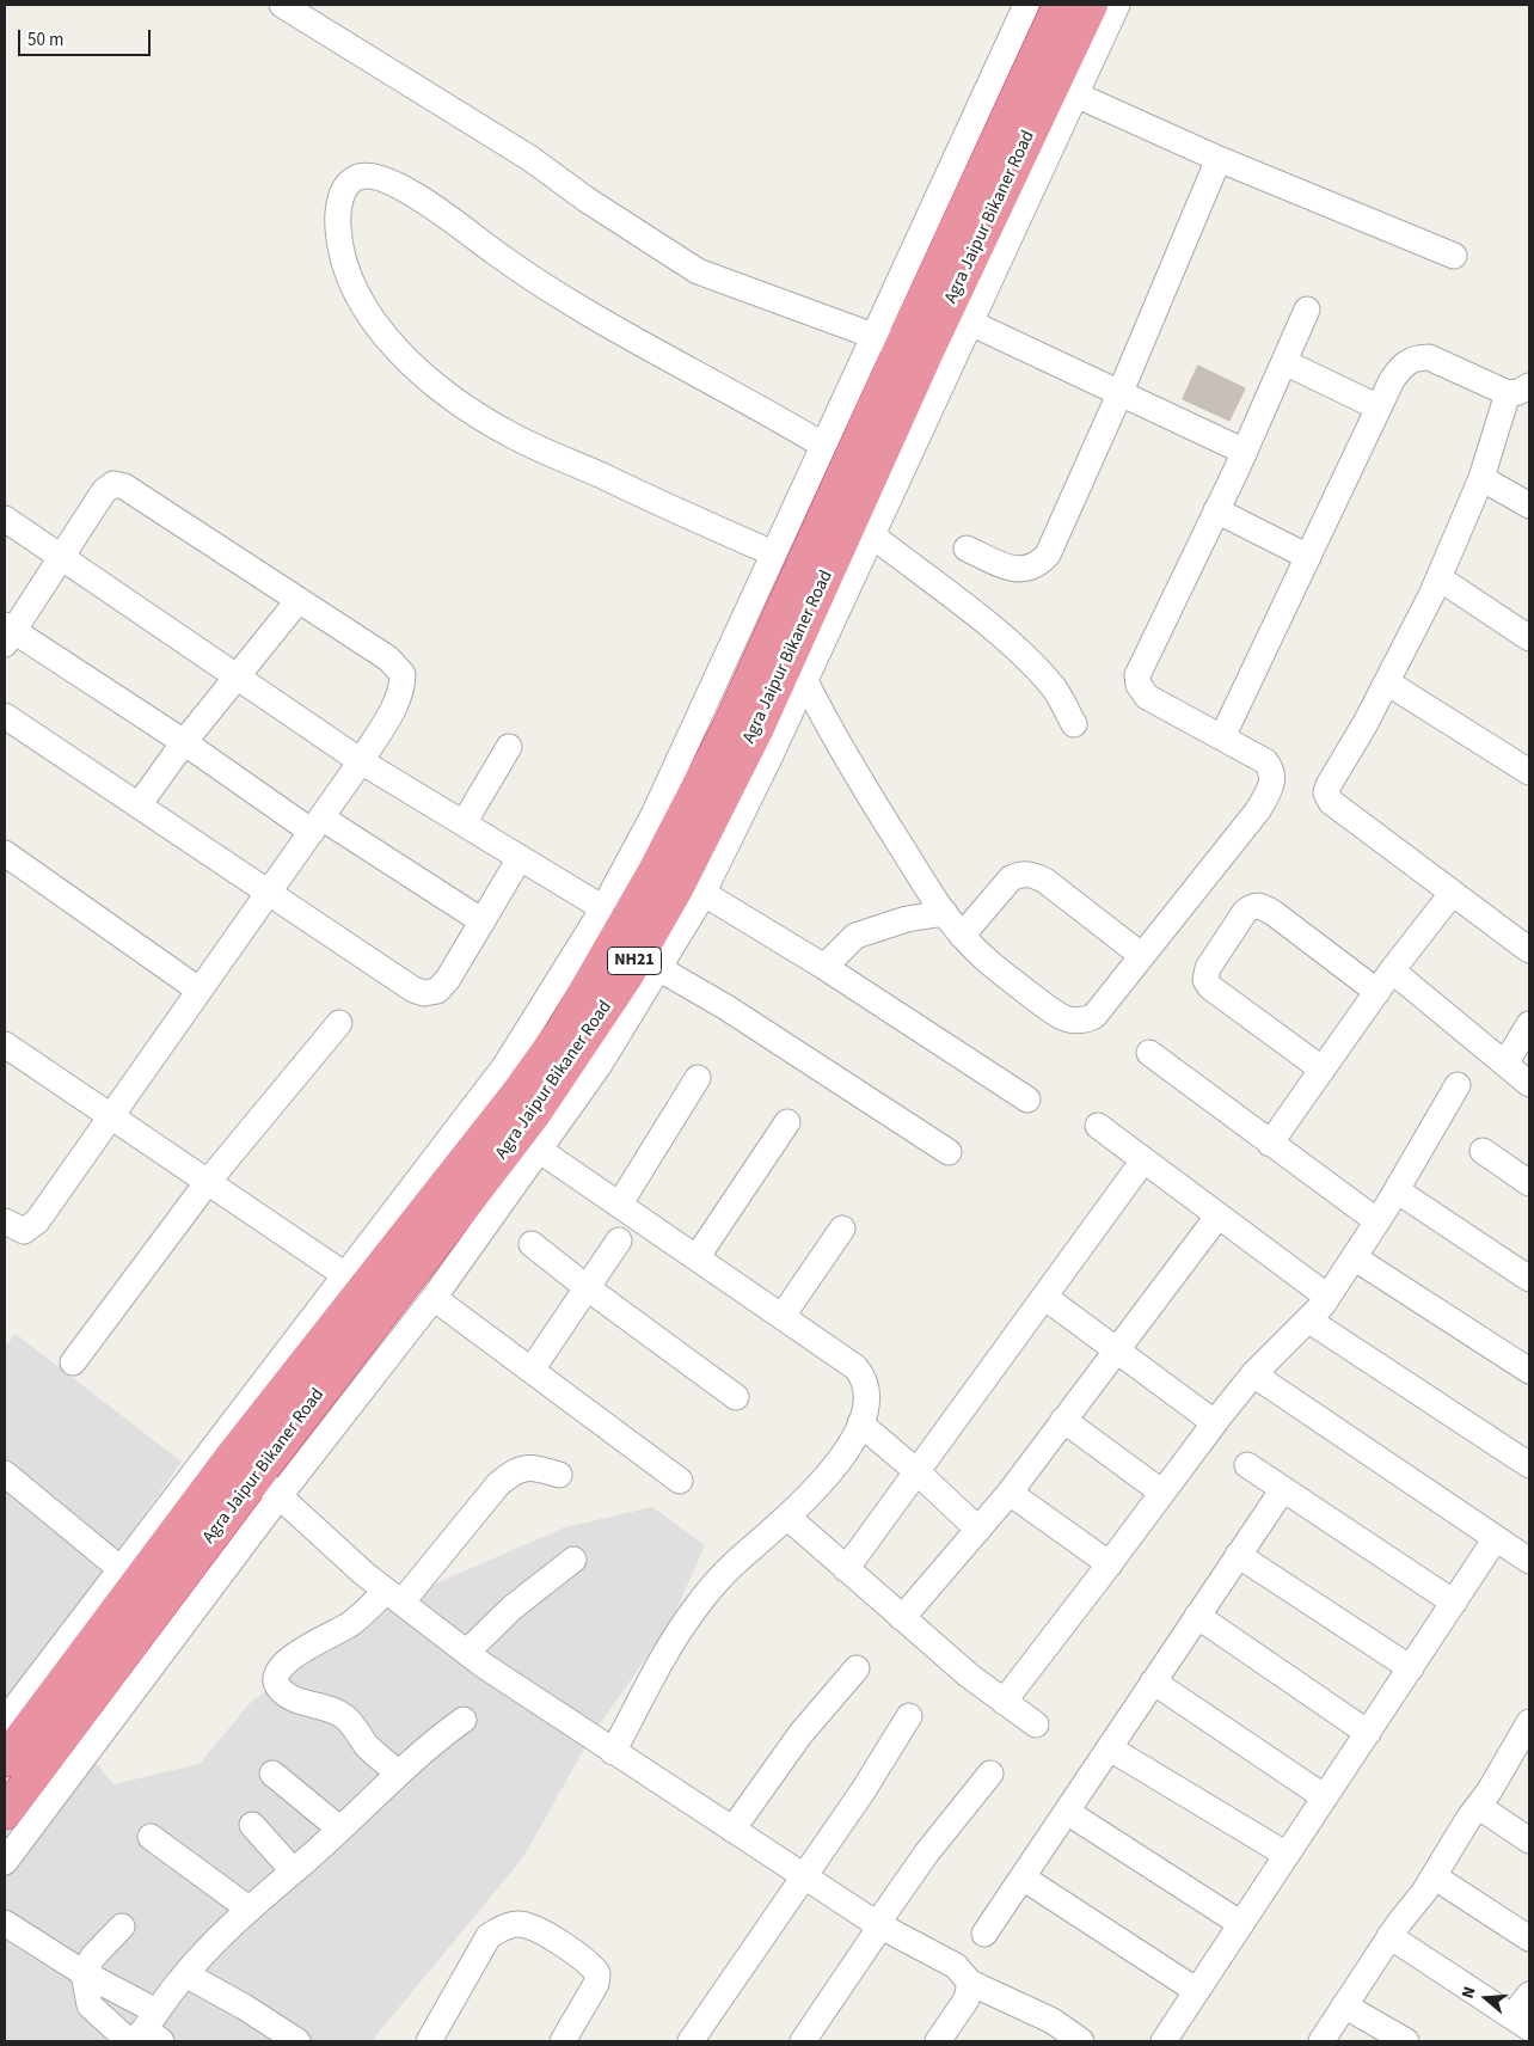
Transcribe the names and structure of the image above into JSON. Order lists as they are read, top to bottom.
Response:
{
  "streets": {
    "highway": ["Agra Jaipur Bikaner Road", "NH21"]
  },
  "scale_bar": "50 m",
  "north": "left"
}
